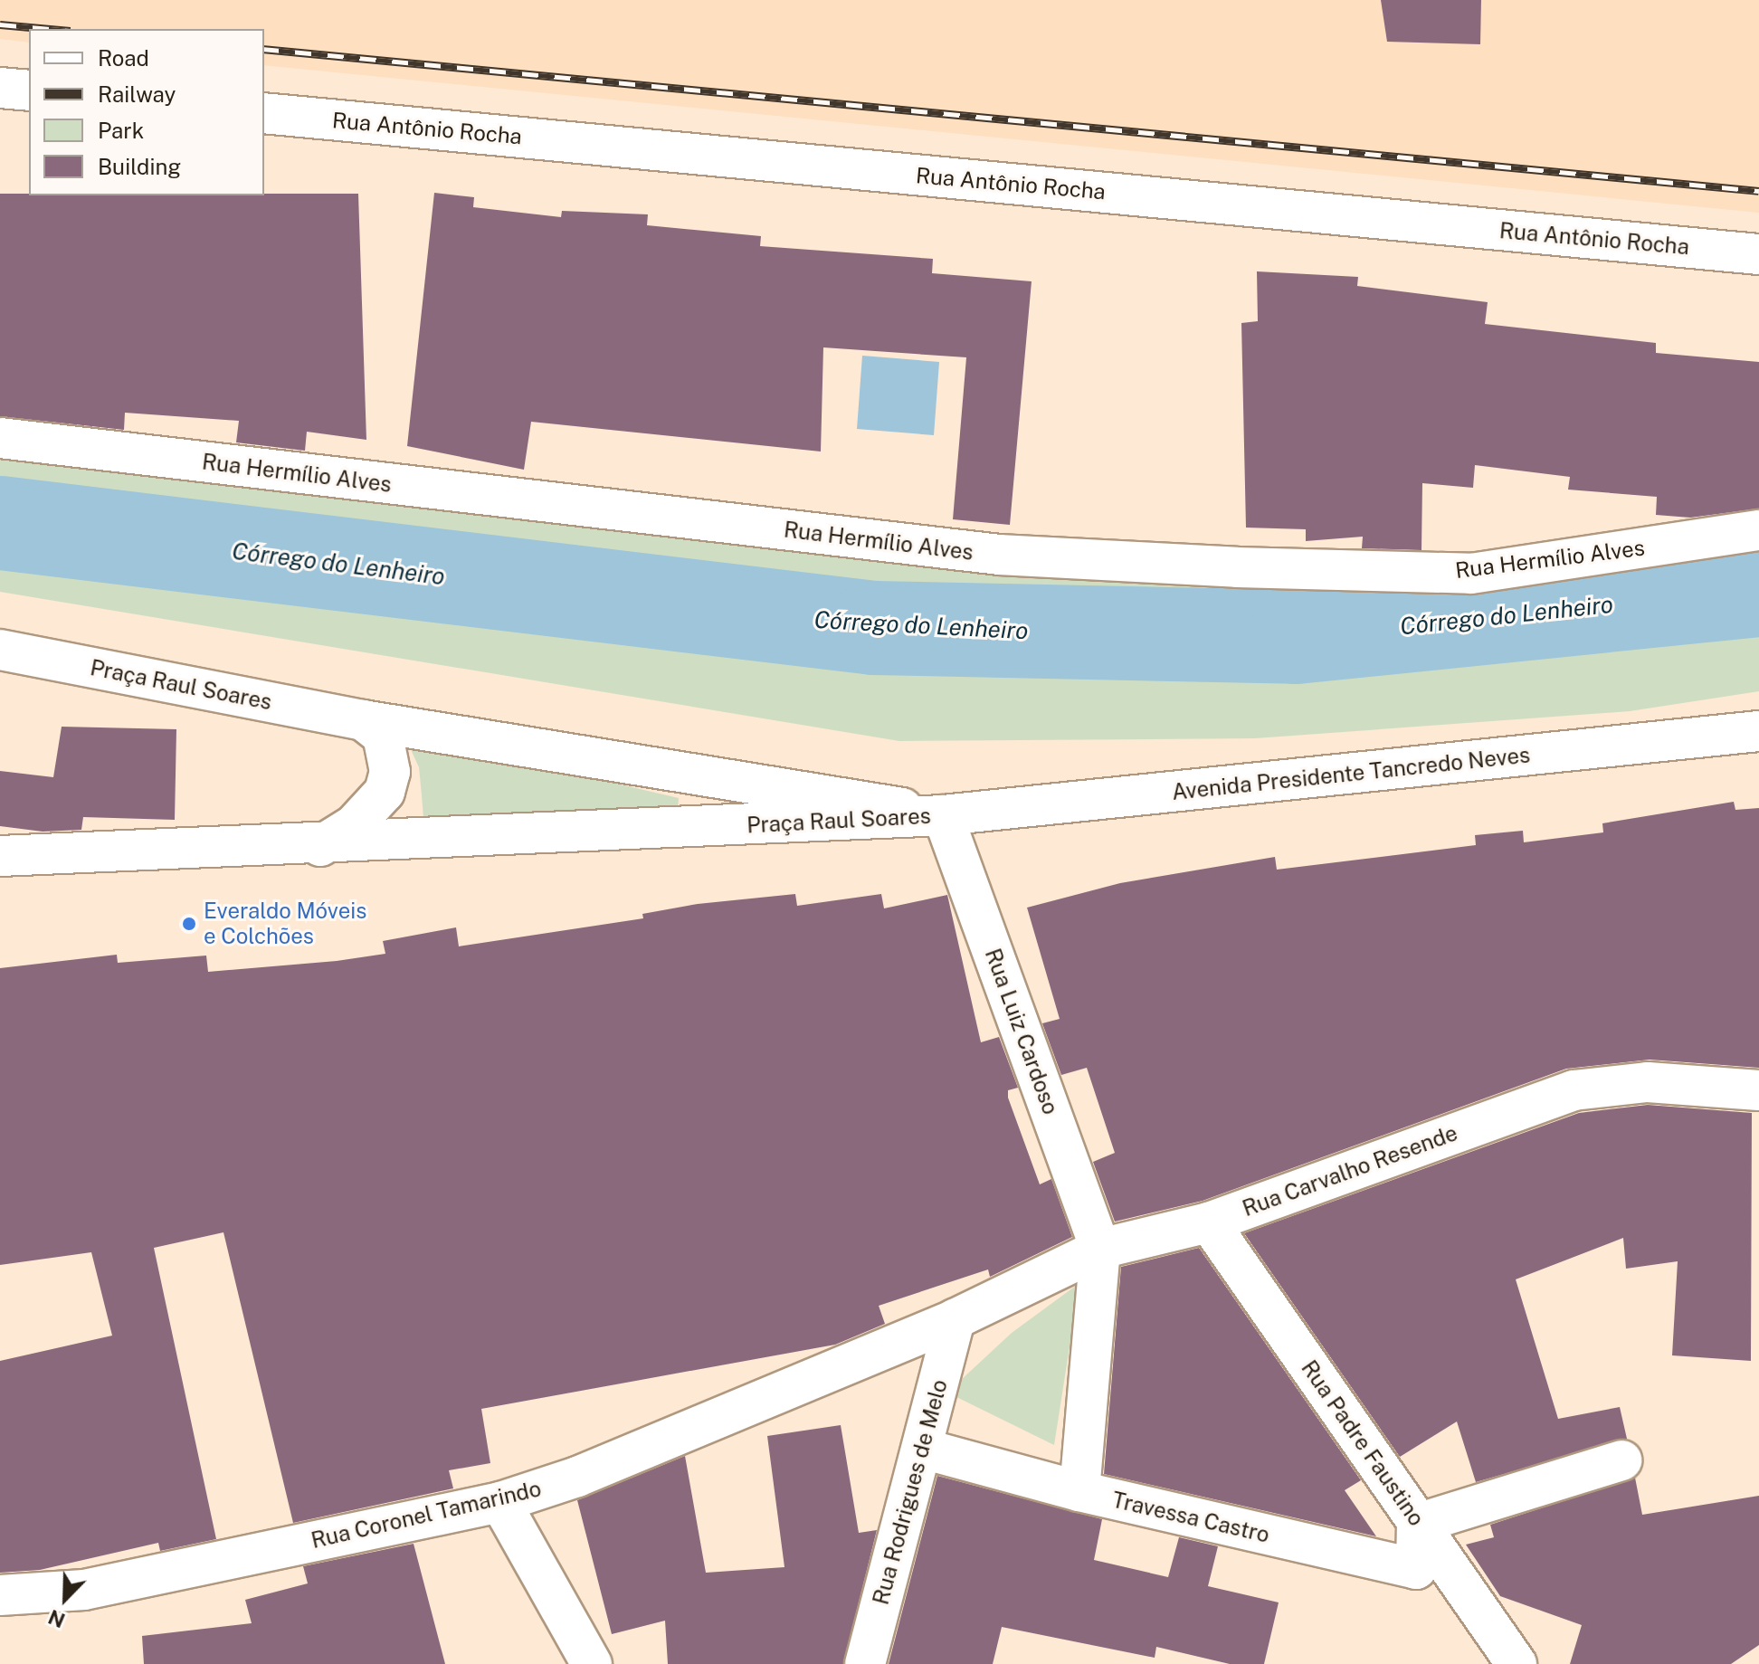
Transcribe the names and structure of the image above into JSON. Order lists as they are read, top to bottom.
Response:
{
  "streets": {
    "main road": [
      "Rua Antônio Rocha",
      "Rua Hermílio Alves",
      "Praça Raul Soares",
      "Avenida Presidente Tancredo Neves",
      "Rua Luiz Cardoso",
      "Rua Carvalho Resende",
      "Rua Padre Faustino",
      "Rua Rodrigues de Melo",
      "Rua Coronel Tamarindo",
      "Travessa Castro"
    ]
  },
  "crossings": [
    ["Praça Raul Soares", "Avenida Presidente Tancredo Neves"],
    ["Praça Raul Soares", "Rua Luiz Cardoso"],
    ["Avenida Presidente Tancredo Neves", "Rua Luiz Cardoso"],
    ["Rua Luiz Cardoso", "Rua Carvalho Resende"],
    ["Rua Carvalho Resende", "Rua Padre Faustino"],
    ["Rua Carvalho Resende", "Rua Rodrigues de Melo"],
    ["Rua Carvalho Resende", "Rua Coronel Tamarindo"],
    ["Rua Padre Faustino", "Travessa Castro"],
    ["Rua Rodrigues de Melo", "Rua Coronel Tamarindo"],
    ["Rua Rodrigues de Melo", "Travessa Castro"]
  ],
  "water": ["Córrego do Lenheiro"],
  "places": ["Everaldo Móveis e Colchões"],
  "legend": [
    "Road",
    "Railway",
    "Park",
    "Building"
  ],
  "north": "bottom left"
}
